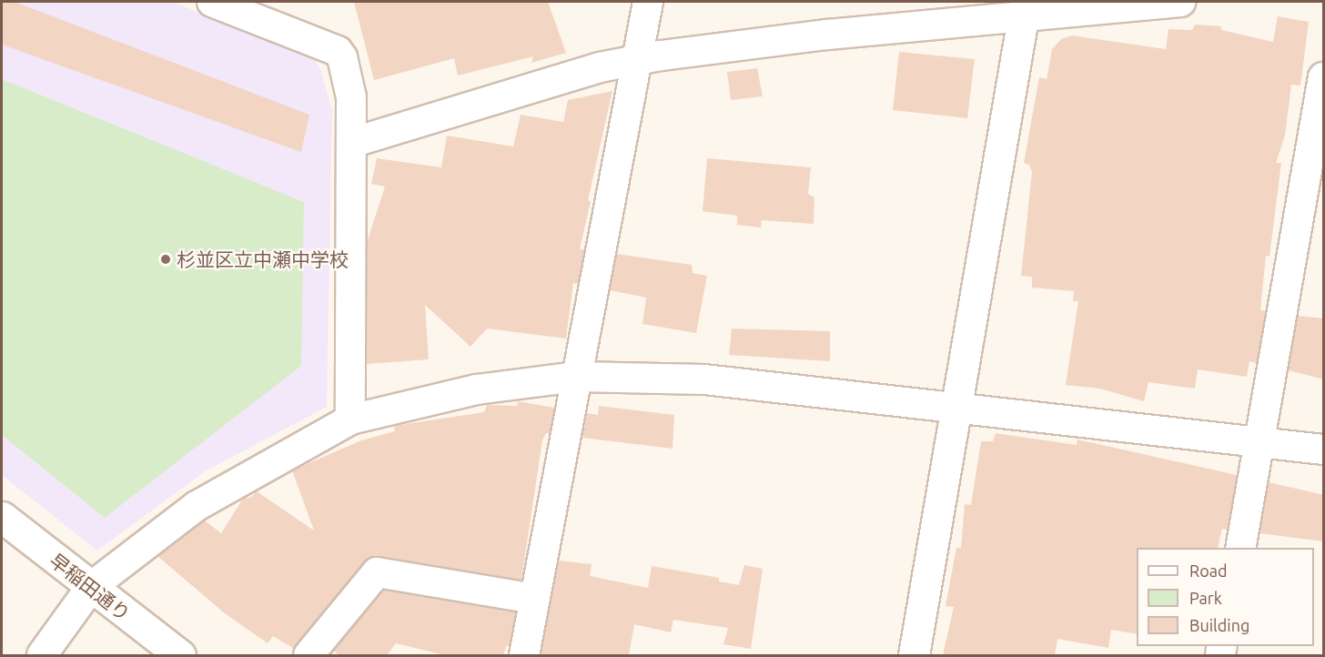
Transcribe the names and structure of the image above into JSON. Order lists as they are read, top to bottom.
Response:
{
  "streets": {
    "street": ["早稲田通り"]
  },
  "places": ["杉並区立中瀬中学校"],
  "legend": ["Road", "Park", "Building"]
}
